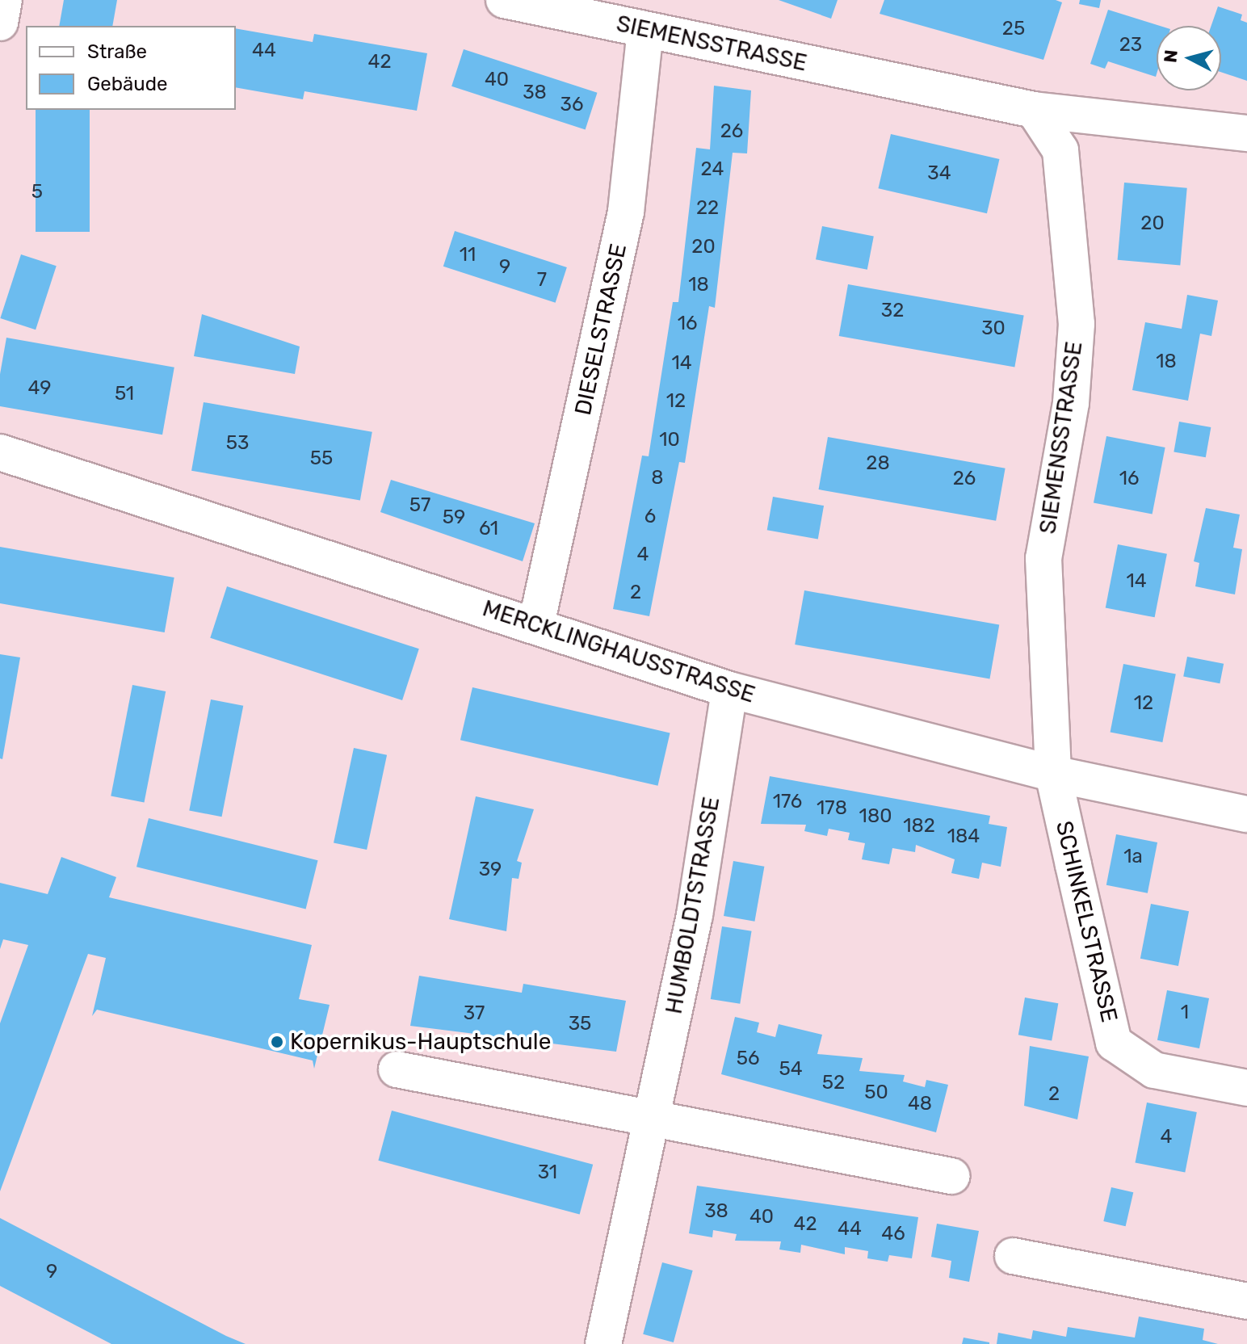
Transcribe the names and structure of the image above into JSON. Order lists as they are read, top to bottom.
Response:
{
  "streets": {
    "street": [
      "SIEMENSSTRASSE",
      "DIESELSTRASSE",
      "MERCKLINGHAUSSTRASSE",
      "HUMBOLDTSTRASSE",
      "SCHINKELSTRASSE"
    ]
  },
  "crossings": [
    ["SIEMENSSTRASSE", "DIESELSTRASSE"],
    ["SIEMENSSTRASSE", "MERCKLINGHAUSSTRASSE"],
    ["SIEMENSSTRASSE", "SCHINKELSTRASSE"],
    ["DIESELSTRASSE", "MERCKLINGHAUSSTRASSE"],
    ["MERCKLINGHAUSSTRASSE", "HUMBOLDTSTRASSE"],
    ["MERCKLINGHAUSSTRASSE", "SCHINKELSTRASSE"]
  ],
  "places": ["Kopernikus-Hauptschule"],
  "house_numbers": [
    "25",
    "23",
    "44",
    "42",
    "40",
    "38",
    "36",
    "26",
    "24",
    "34",
    "5",
    "22",
    "20",
    "20",
    "11",
    "9",
    "7",
    "18",
    "32",
    "16",
    "30",
    "18",
    "14",
    "49",
    "51",
    "12",
    "10",
    "53",
    "55",
    "28",
    "8",
    "26",
    "16",
    "57",
    "6",
    "59",
    "61",
    "4",
    "14",
    "2",
    "12",
    "176",
    "178",
    "180",
    "182",
    "184",
    "1a",
    "39",
    "1",
    "37",
    "35",
    "56",
    "54",
    "52",
    "50",
    "2",
    "48",
    "4",
    "31",
    "38",
    "40",
    "42",
    "44",
    "46",
    "9"
  ],
  "legend": ["Straße", "Gebäude"],
  "north": "left"
}
